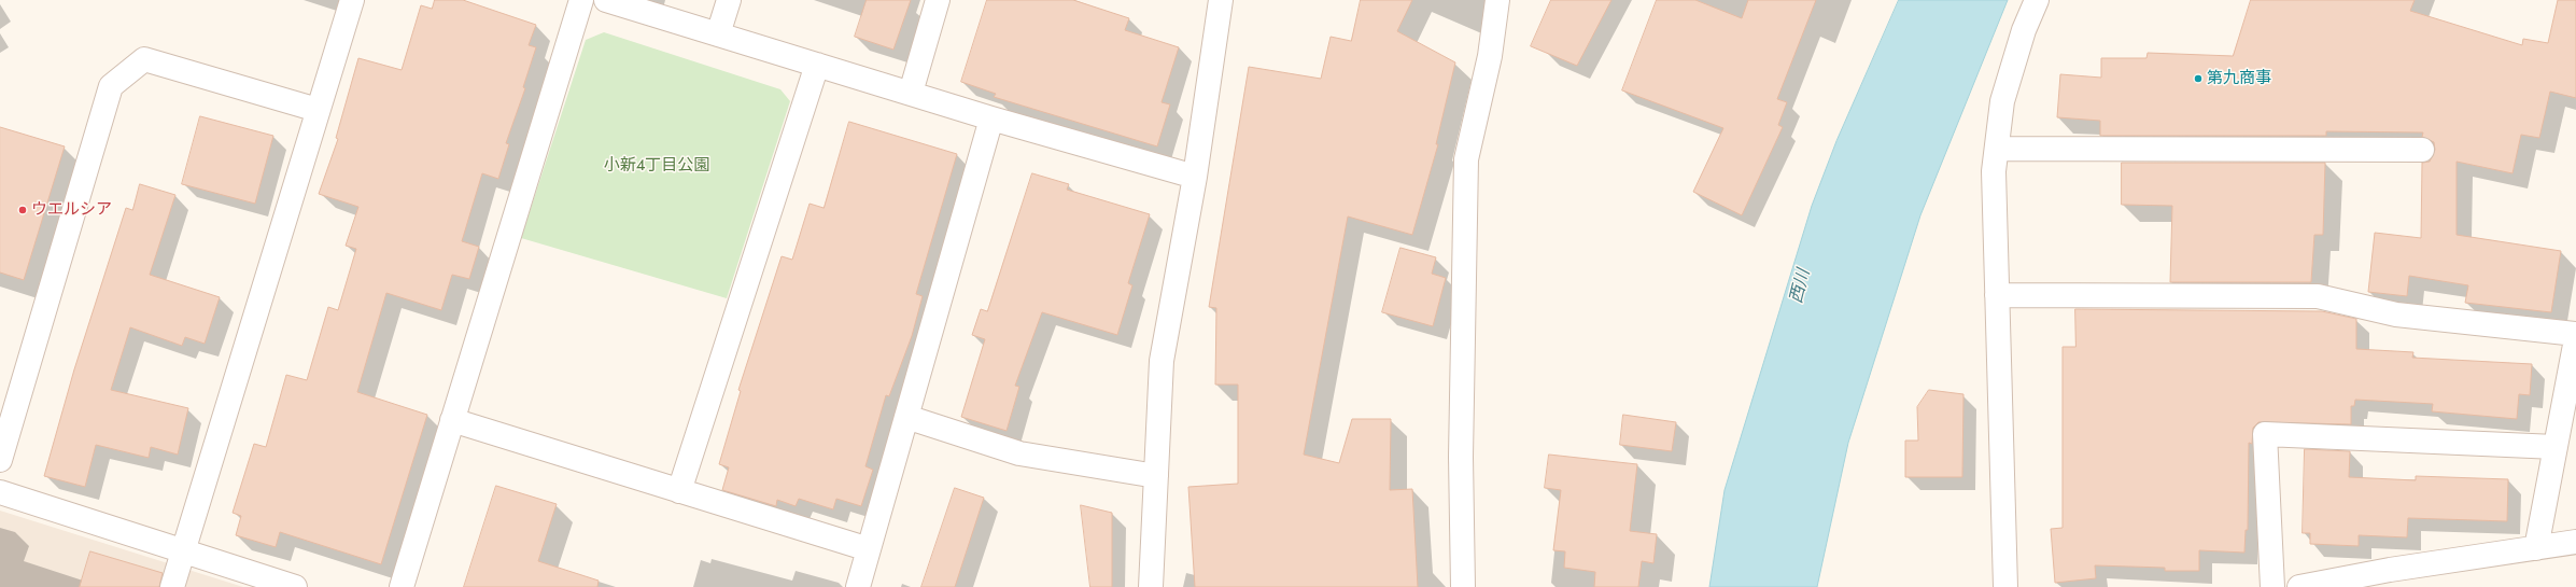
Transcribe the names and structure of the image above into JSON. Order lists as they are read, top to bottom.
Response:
{
  "water": ["西川"],
  "parks": ["小新4丁目公園"],
  "places": ["第九商事", "ウエルシア"]
}
